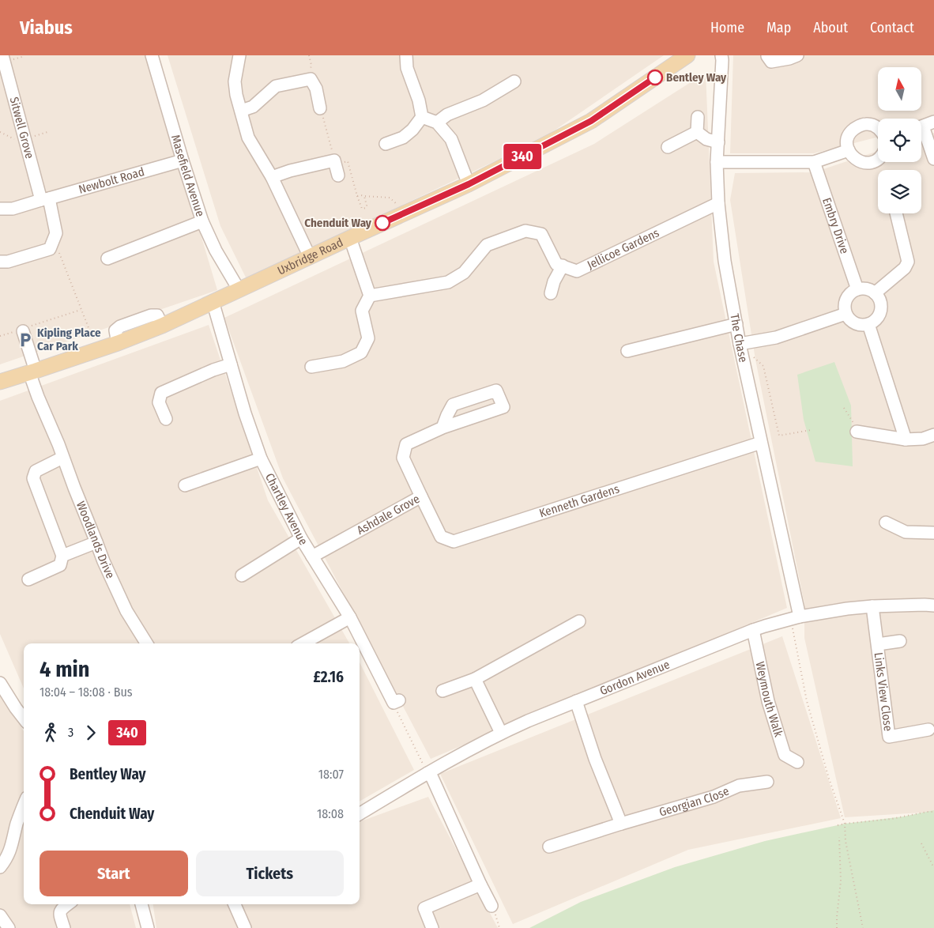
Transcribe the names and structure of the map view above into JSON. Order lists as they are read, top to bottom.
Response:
{
  "streets": {
    "main road": ["Uxbridge Road"],
    "street": [
      "Sitwell Grove",
      "Masefield Avenue",
      "Newbolt Road",
      "Embry Drive",
      "Jellicoe Gardens",
      "The Chase",
      "Kenneth Gardens",
      "Chartley Avenue",
      "Ashdale Grove",
      "Woodlands Drive",
      "Gordon Avenue",
      "Links View Close",
      "Weymouth Walk",
      "Georgian Close"
    ]
  },
  "crossings": [
    ["Sitwell Grove", "Newbolt Road"],
    ["Masefield Avenue", "Newbolt Road"],
    ["Masefield Avenue", "Uxbridge Road"],
    ["Jellicoe Gardens", "The Chase"],
    ["Uxbridge Road", "Chartley Avenue"],
    ["Uxbridge Road", "Woodlands Drive"],
    ["The Chase", "Kenneth Gardens"],
    ["The Chase", "Gordon Avenue"],
    ["Kenneth Gardens", "Ashdale Grove"],
    ["Chartley Avenue", "Ashdale Grove"],
    ["Gordon Avenue", "Links View Close"],
    ["Gordon Avenue", "Weymouth Walk"]
  ],
  "places": {
    "other": ["Bentley Way", "Chenduit Way"],
    "parking": ["Kipling Place Car Park"]
  },
  "lines": ["bus line 340"],
  "north": "top",
  "page": {
    "header": "Viabus",
    "nav": [
      "Home",
      "Map",
      "About",
      "Contact"
    ],
    "on_map": "340",
    "heading": ["4 min", "18:04 – 18:08 · Bus", "£2.16"],
    "legs": ["3", "340"],
    "list": [
      {
        "name": "Bentley Way",
        "value": "18:07"
      },
      {
        "name": "Chenduit Way",
        "value": "18:08"
      }
    ],
    "buttons": ["Start", "Tickets"]
  }
}
